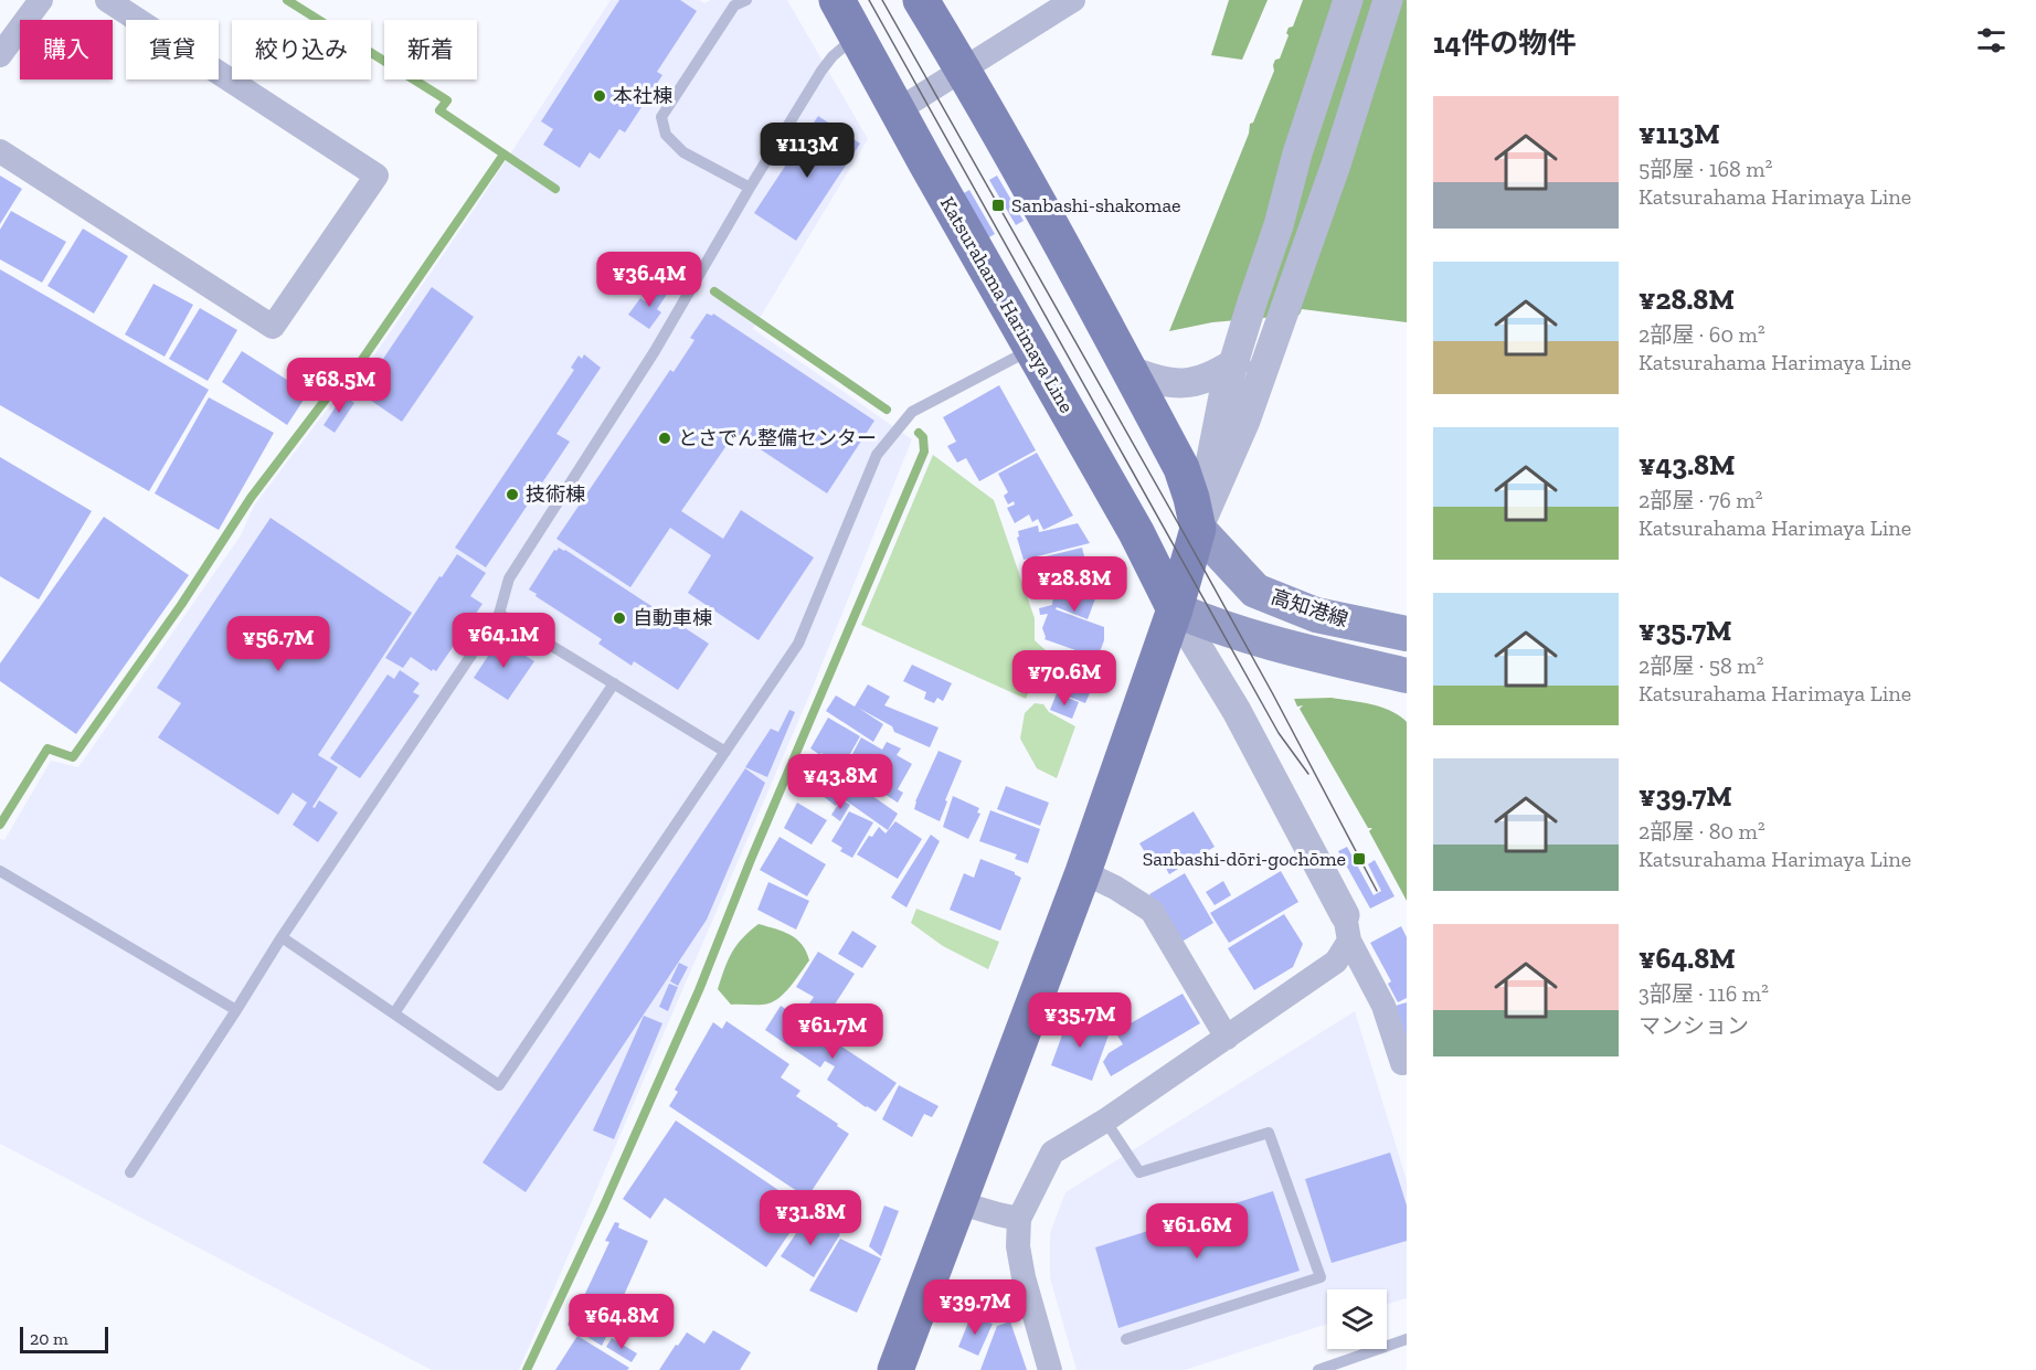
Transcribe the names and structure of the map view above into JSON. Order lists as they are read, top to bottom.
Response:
{
  "streets": {
    "main road": ["Katsurahama Harimaya Line", "高知港線"]
  },
  "crossings": [
    ["Katsurahama Harimaya Line", "高知港線"]
  ],
  "places": {
    "other": [
      "本社棟",
      "とさでん整備センター",
      "技術棟",
      "自動車棟"
    ],
    "transit": ["Sanbashi-shakomae", "Sanbashi-dōri-gochōme"]
  },
  "scale_bar": "20 m",
  "page": {
    "heading": "14件の物件",
    "chip": [
      "購入",
      "賃貸",
      "絞り込み",
      "新着"
    ],
    "list": [
      {
        "name": "¥113M",
        "note": "5部屋 · 168 m² · Katsurahama Harimaya Line"
      },
      {
        "name": "¥28.8M",
        "note": "2部屋 · 60 m² · Katsurahama Harimaya Line"
      },
      {
        "name": "¥43.8M",
        "note": "2部屋 · 76 m² · Katsurahama Harimaya Line"
      },
      {
        "name": "¥35.7M",
        "note": "2部屋 · 58 m² · Katsurahama Harimaya Line"
      },
      {
        "name": "¥39.7M",
        "note": "2部屋 · 80 m² · Katsurahama Harimaya Line"
      },
      {
        "name": "¥64.8M",
        "note": "3部屋 · 116 m² · マンション"
      }
    ],
    "price": [
      "¥113M",
      "¥36.4M",
      "¥68.5M",
      "¥28.8M",
      "¥64.1M",
      "¥56.7M",
      "¥70.6M",
      "¥43.8M",
      "¥35.7M",
      "¥61.7M",
      "¥31.8M",
      "¥61.6M",
      "¥39.7M",
      "¥64.8M"
    ],
    "scale": "20 m"
  }
}
